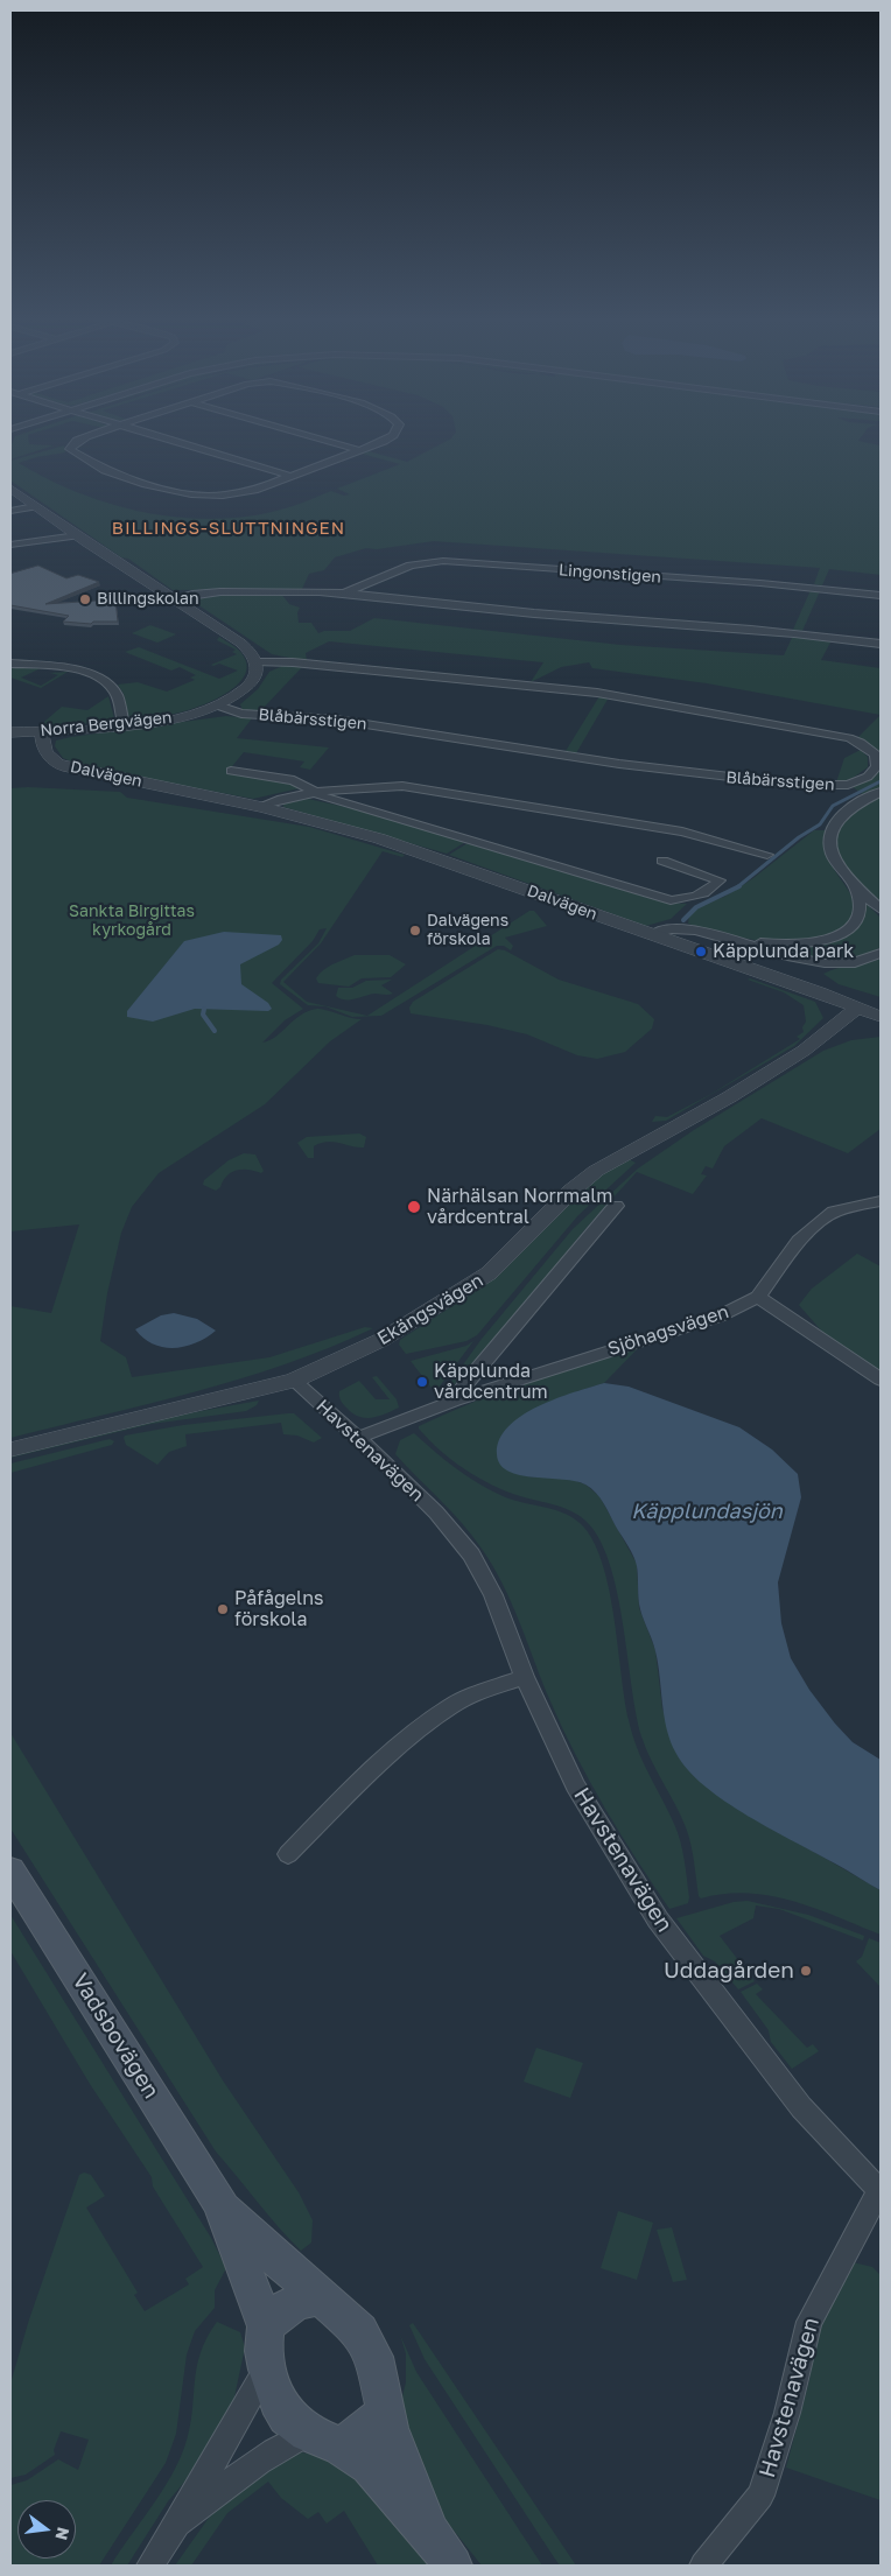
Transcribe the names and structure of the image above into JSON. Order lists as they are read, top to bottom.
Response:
{
  "streets": {
    "main road": ["Vadsbovägen"],
    "street": [
      "Lingonstigen",
      "Blåbärsstigen",
      "Norra Bergvägen",
      "Dalvägen",
      "Ekängsvägen",
      "Sjöhagsvägen",
      "Havstenavägen"
    ]
  },
  "crossings": [
    ["Blåbärsstigen", "Norra Bergvägen"],
    ["Norra Bergvägen", "Dalvägen"],
    ["Dalvägen", "Ekängsvägen"],
    ["Ekängsvägen", "Havstenavägen"],
    ["Sjöhagsvägen", "Havstenavägen"]
  ],
  "districts": ["BILLINGS-SLUTTNINGEN"],
  "water": ["Käpplundasjön"],
  "parks": ["Sankta Birgittas kyrkogård"],
  "places": [
    "Billingskolan",
    "Dalvägens förskola",
    "Käpplunda park",
    "Närhälsan Norrmalm vårdcentral",
    "Käpplunda vårdcentrum",
    "Påfågelns förskola",
    "Uddagården"
  ],
  "north": "right"
}
